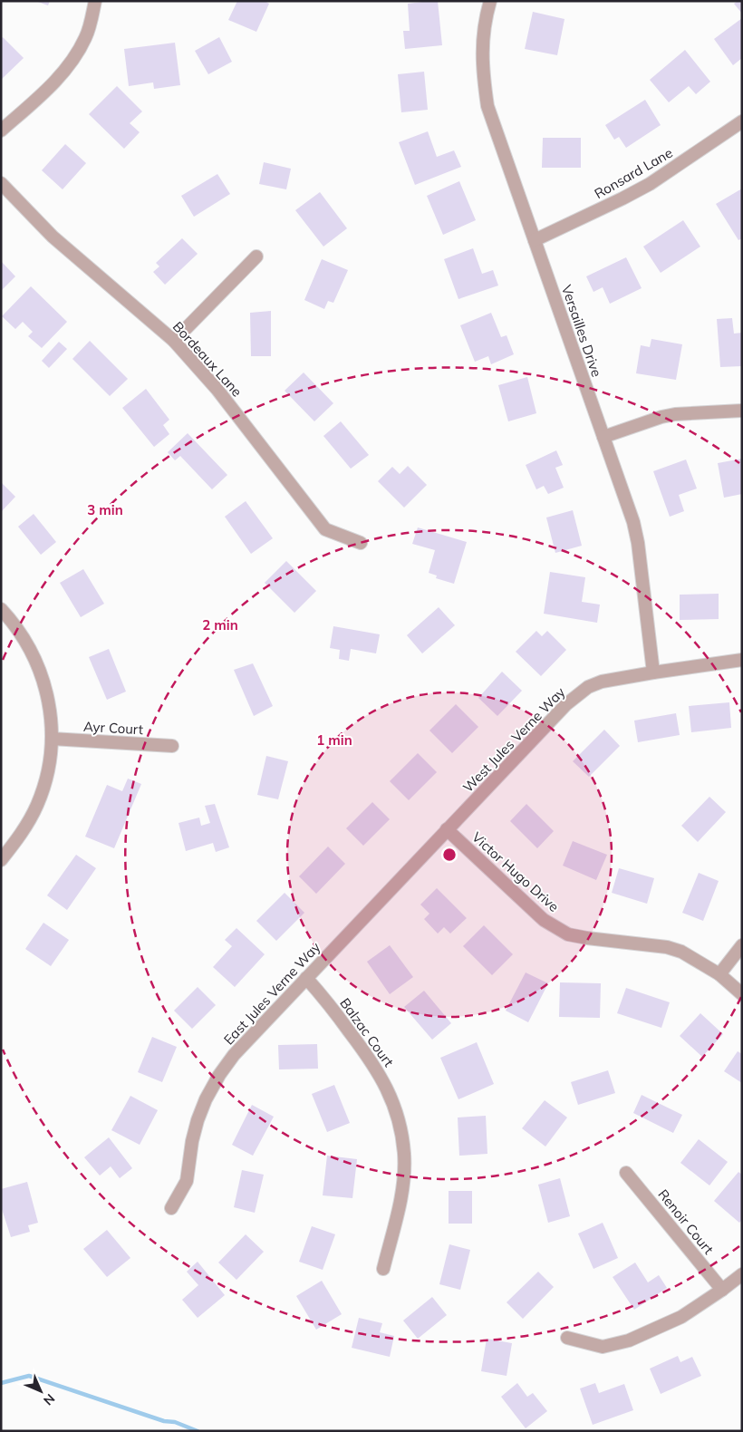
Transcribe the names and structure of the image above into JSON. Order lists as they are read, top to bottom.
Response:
{
  "streets": {
    "street": [
      "Ronsard Lane",
      "Versailles Drive",
      "Bordeaux Lane",
      "Ayr Court",
      "West Jules Verne Way",
      "Victor Hugo Drive",
      "East Jules Verne Way",
      "Balzac Court",
      "Renoir Court"
    ]
  },
  "crossings": [
    ["Ronsard Lane", "Versailles Drive"],
    ["Versailles Drive", "West Jules Verne Way"],
    ["West Jules Verne Way", "Victor Hugo Drive"],
    ["West Jules Verne Way", "East Jules Verne Way"],
    ["Victor Hugo Drive", "East Jules Verne Way"],
    ["East Jules Verne Way", "Balzac Court"]
  ],
  "north": "bottom right",
  "rings": ["3 min", "2 min", "1 min"]
}
